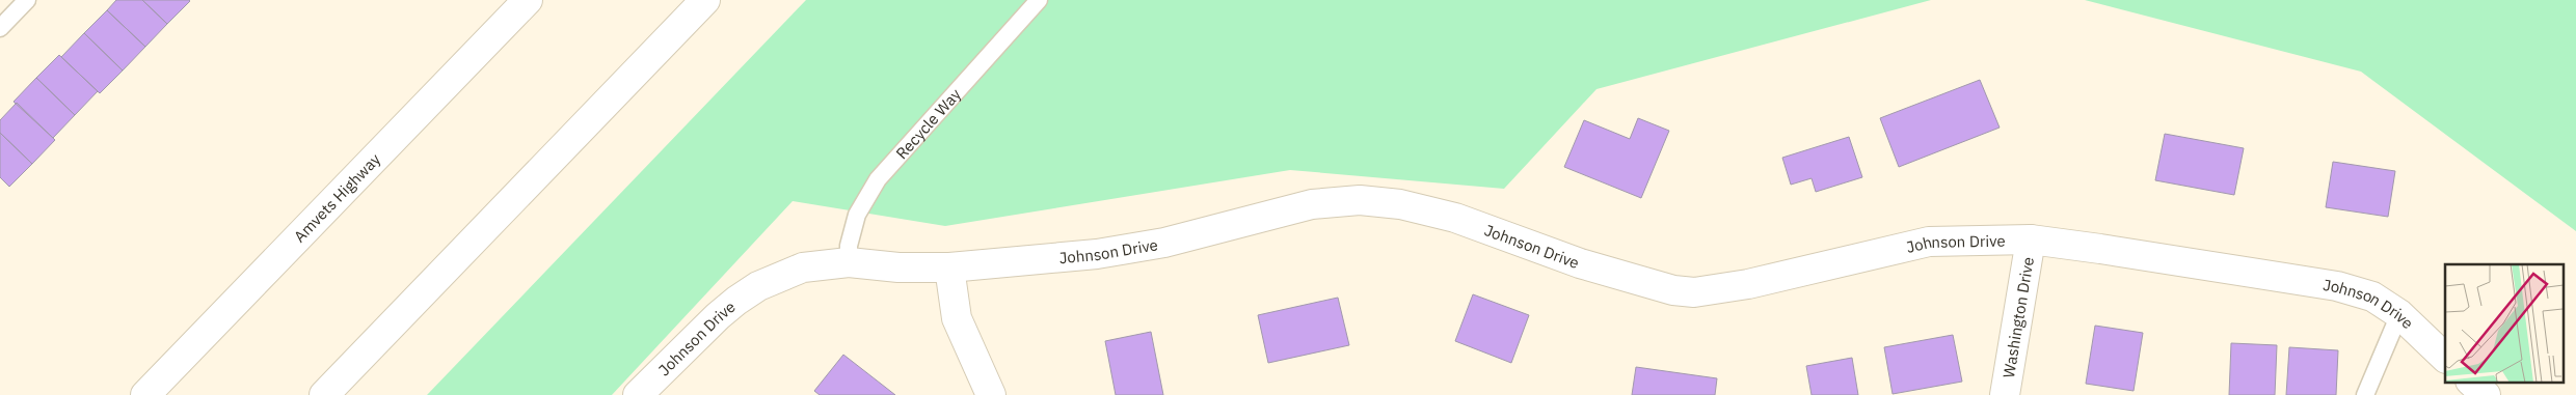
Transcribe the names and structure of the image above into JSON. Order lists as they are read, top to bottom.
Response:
{
  "streets": {
    "main road": ["Amvets Highway", "Johnson Drive", "Washington Drive"],
    "lane": ["Recycle Way"]
  },
  "crossings": [
    ["Recycle Way", "Johnson Drive"],
    ["Johnson Drive", "Washington Drive"]
  ]
}
